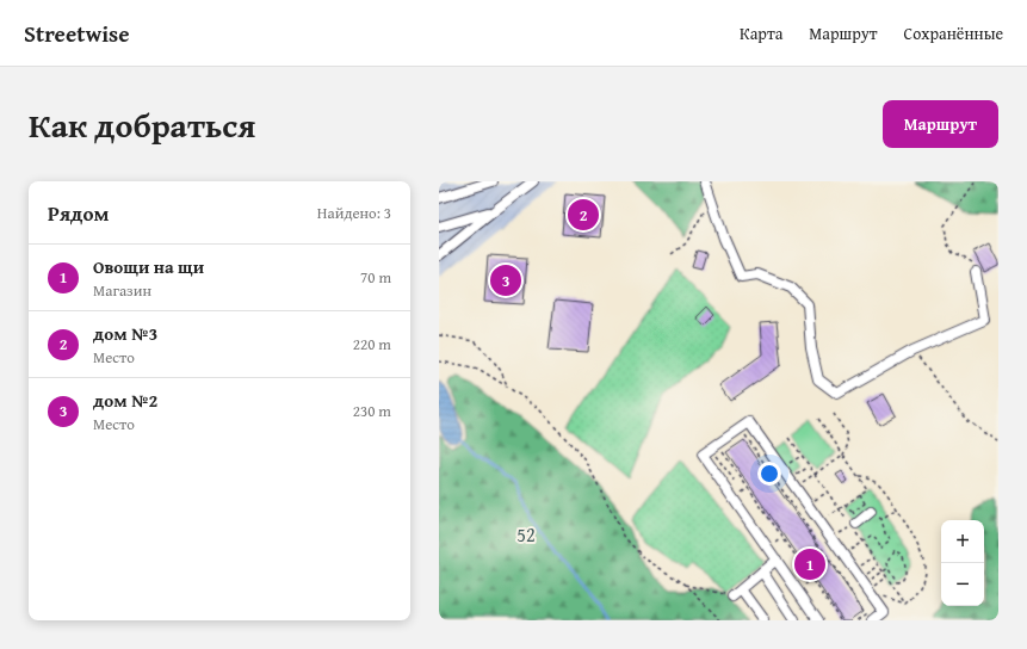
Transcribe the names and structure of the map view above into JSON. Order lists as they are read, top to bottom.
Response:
{
  "parks": ["52"],
  "page": {
    "header": "Streetwise",
    "nav": ["Карта", "Маршрут", "Сохранённые"],
    "title": "Как добраться",
    "buttons": "Маршрут",
    "heading": ["Рядом", "Найдено: 3"],
    "pins": ["2", "3", "1"],
    "list": [
      {
        "mark": "1",
        "name": "Овощи на щи",
        "note": "Магазин",
        "value": "70 m"
      },
      {
        "mark": "2",
        "name": "дом №3",
        "note": "Место",
        "value": "220 m"
      },
      {
        "mark": "3",
        "name": "дом №2",
        "note": "Место",
        "value": "230 m"
      }
    ],
    "map_buttons": ["+", "−"]
  }
}
